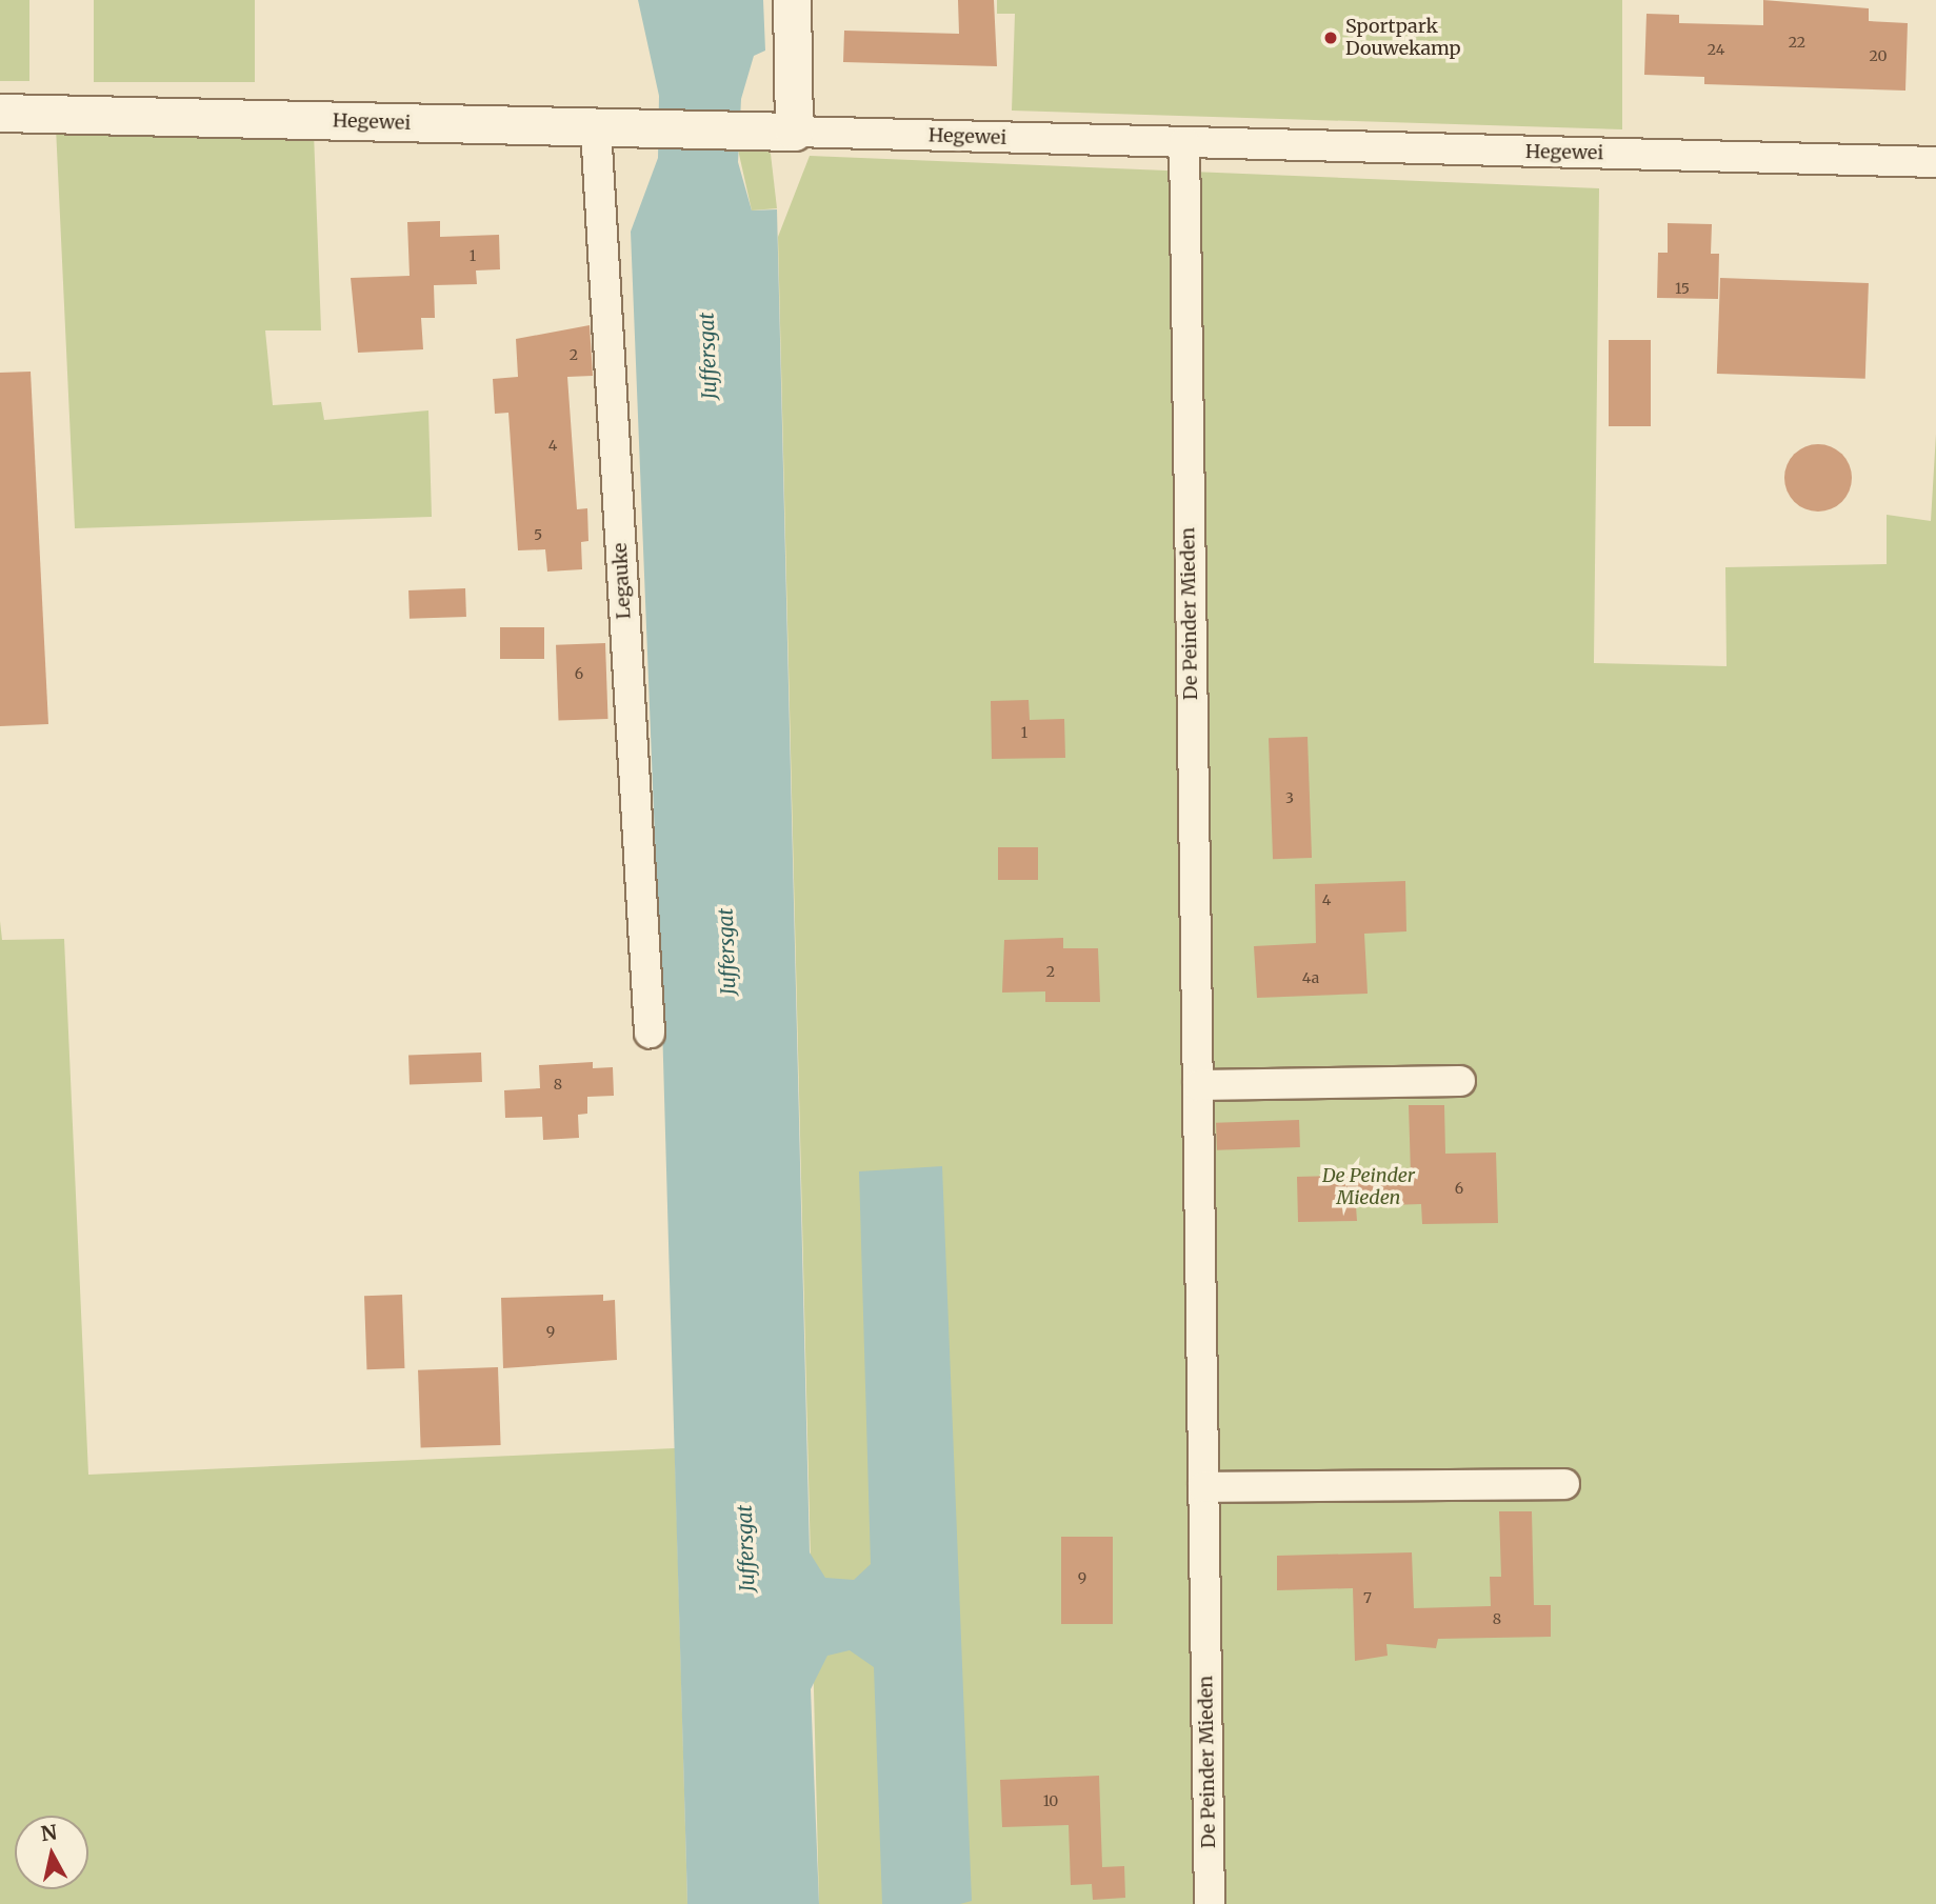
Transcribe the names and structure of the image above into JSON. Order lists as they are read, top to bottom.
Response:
{
  "streets": {
    "street": ["Hegewei", "Legauke", "De Peinder Mieden"]
  },
  "crossings": [
    ["Hegewei", "Legauke"],
    ["Hegewei", "De Peinder Mieden"]
  ],
  "water": ["Juffersgat"],
  "parks": ["De Peinder Mieden"],
  "places": ["Sportpark Douwekamp"],
  "house_numbers": [
    "22",
    "24",
    "20",
    "1",
    "15",
    "2",
    "4",
    "5",
    "6",
    "1",
    "3",
    "4",
    "2",
    "4a",
    "8",
    "6",
    "9",
    "9",
    "7",
    "8",
    "10"
  ],
  "north": "top"
}
